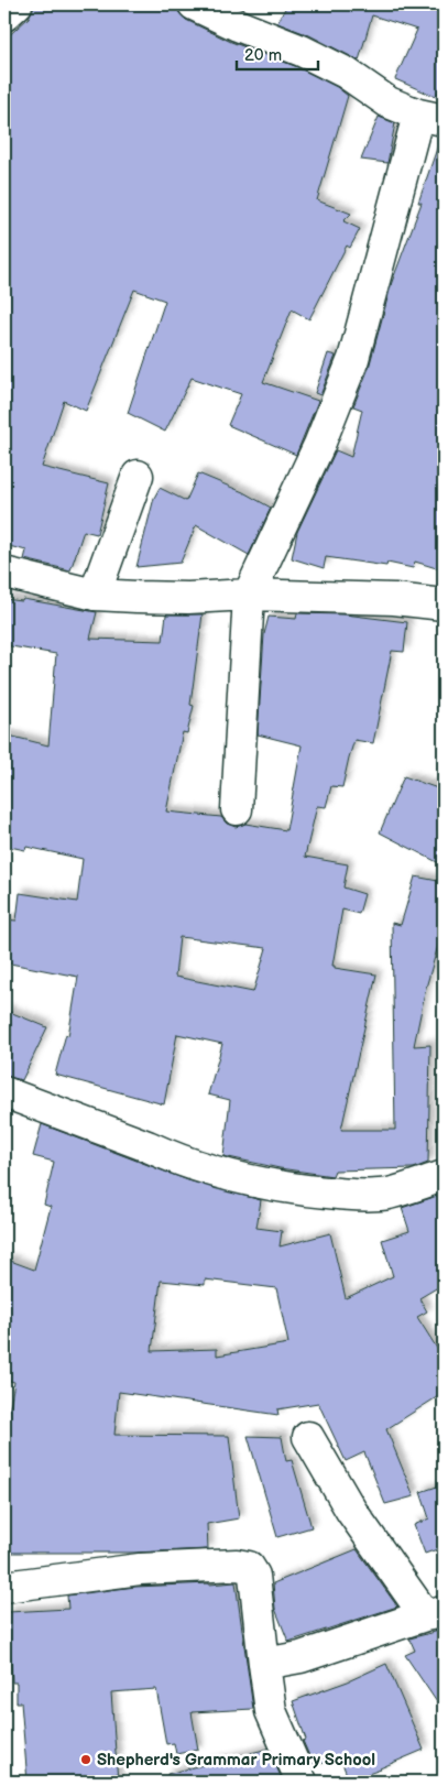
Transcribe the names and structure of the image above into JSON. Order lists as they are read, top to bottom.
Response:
{
  "places": ["Shepherd's Grammar Primary School"],
  "scale_bar": "20 m"
}
